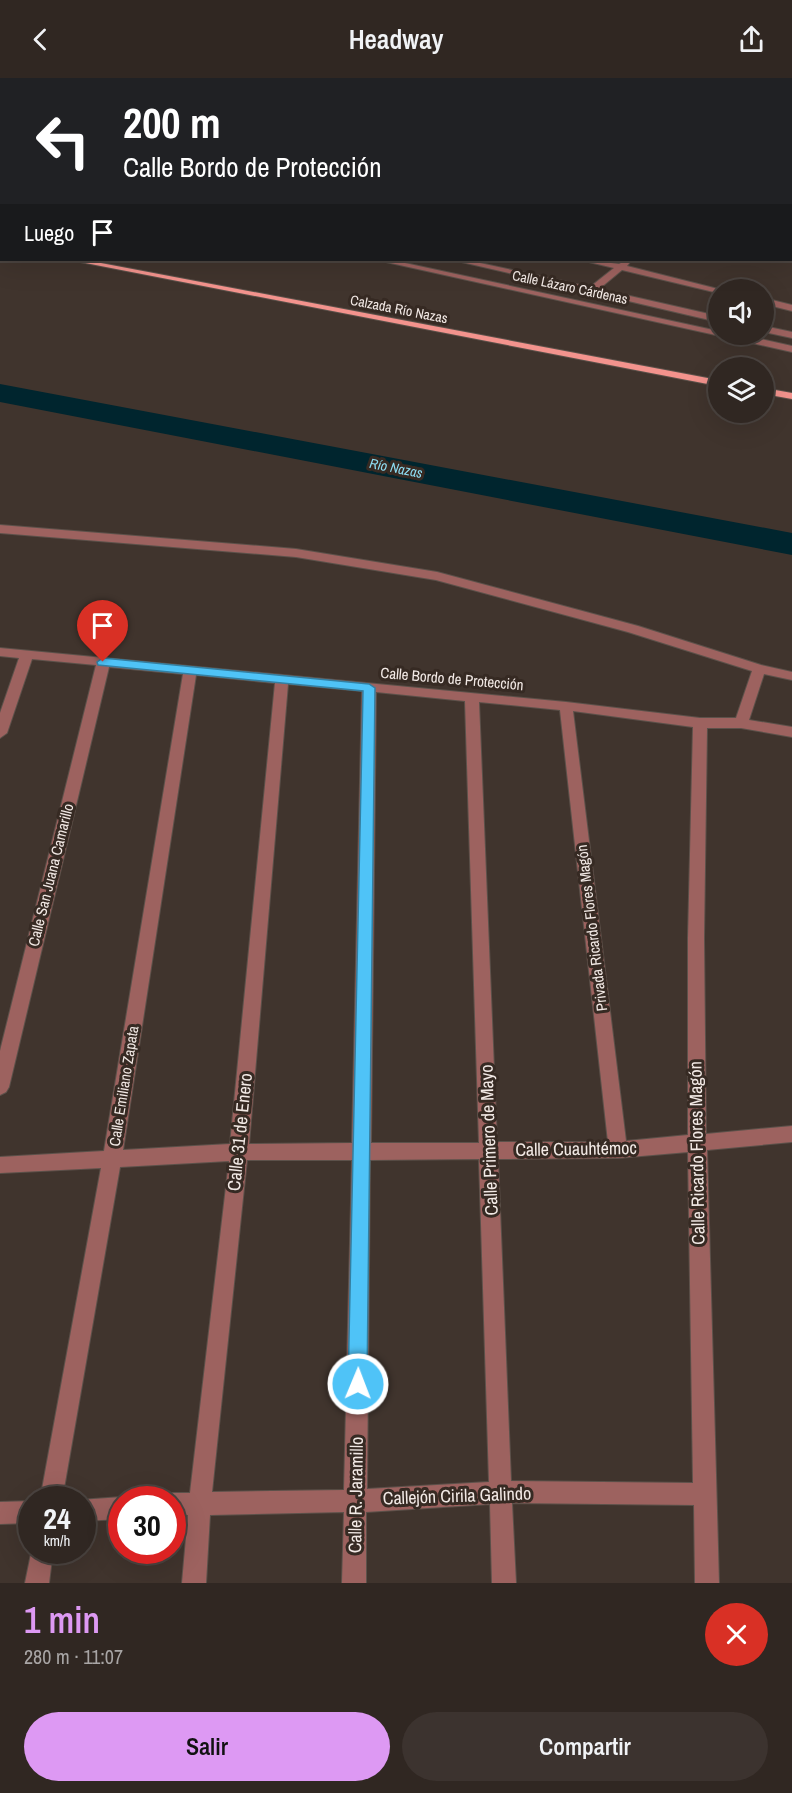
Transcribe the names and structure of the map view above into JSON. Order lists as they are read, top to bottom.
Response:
{
  "streets": {
    "main road": ["Calzada Río Nazas"],
    "street": [
      "Calle Lázaro Cárdenas",
      "Calle Bordo de Protección",
      "Calle San Juana Camarillo",
      "Privada Ricardo Flores Magón",
      "Calle Emiliano Zapata",
      "Calle 31 de Enero",
      "Calle Primero de Mayo",
      "Calle Cuauhtémoc",
      "Calle Ricardo Flores Magón",
      "Calle R. Jaramillo",
      "Callejón Cirila Galindo"
    ]
  },
  "crossings": [
    ["Calle Bordo de Protección", "Calle San Juana Camarillo"],
    ["Calle Bordo de Protección", "Privada Ricardo Flores Magón"],
    ["Calle Bordo de Protección", "Calle Emiliano Zapata"],
    ["Calle Bordo de Protección", "Calle 31 de Enero"],
    ["Calle Bordo de Protección", "Calle Primero de Mayo"],
    ["Calle Bordo de Protección", "Calle Ricardo Flores Magón"],
    ["Calle Bordo de Protección", "Calle R. Jaramillo"],
    ["Privada Ricardo Flores Magón", "Calle Cuauhtémoc"],
    ["Calle Emiliano Zapata", "Calle Cuauhtémoc"],
    ["Calle 31 de Enero", "Calle Cuauhtémoc"],
    ["Calle 31 de Enero", "Callejón Cirila Galindo"],
    ["Calle Primero de Mayo", "Calle Cuauhtémoc"],
    ["Calle Primero de Mayo", "Callejón Cirila Galindo"],
    ["Calle Cuauhtémoc", "Calle Ricardo Flores Magón"],
    ["Calle Cuauhtémoc", "Calle R. Jaramillo"],
    ["Calle Ricardo Flores Magón", "Callejón Cirila Galindo"],
    ["Calle R. Jaramillo", "Callejón Cirila Galindo"]
  ],
  "water": ["Río Nazas"],
  "page": {
    "header": "Headway",
    "turn": ["200 m", "Calle Bordo de Protección"],
    "then": "Luego",
    "speed": "24 km/h",
    "limit": "30",
    "heading": ["1 min", "280 m · 11:07"],
    "buttons": ["Salir", "Compartir"]
  }
}
